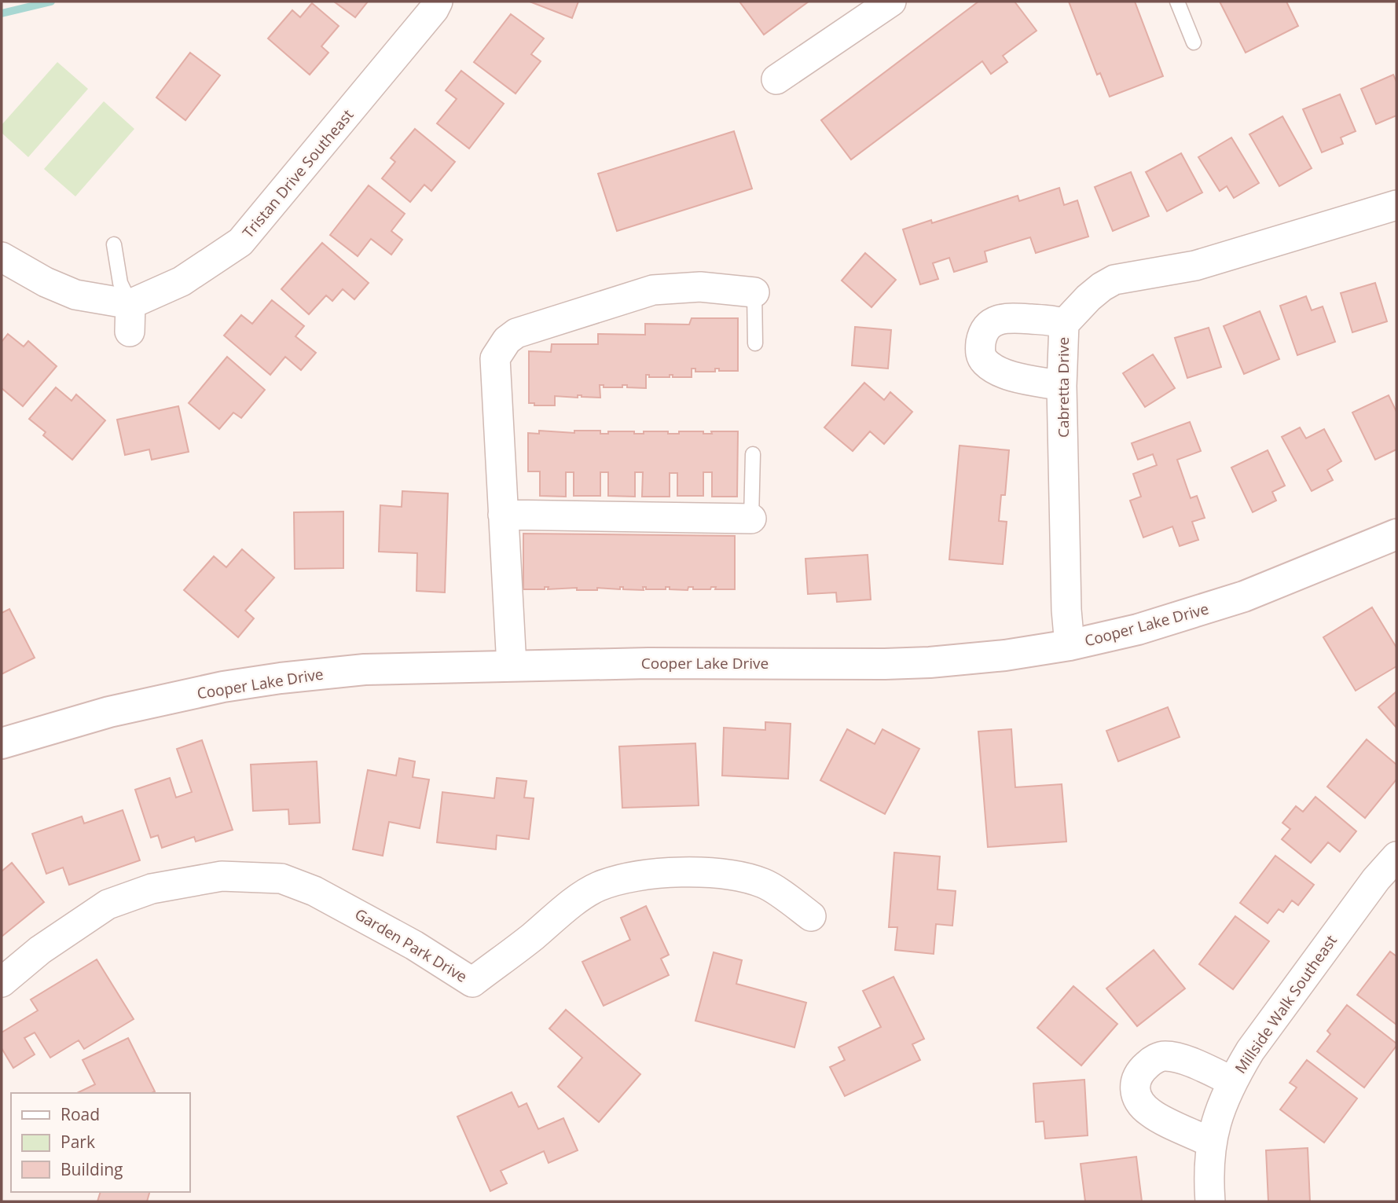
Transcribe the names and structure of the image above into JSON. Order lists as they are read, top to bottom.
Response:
{
  "streets": {
    "street": [
      "Tristan Drive Southeast",
      "Cabretta Drive",
      "Cooper Lake Drive",
      "Garden Park Drive",
      "Millside Walk Southeast"
    ]
  },
  "crossings": [
    ["Cabretta Drive", "Cooper Lake Drive"]
  ],
  "legend": ["Road", "Park", "Building"]
}
